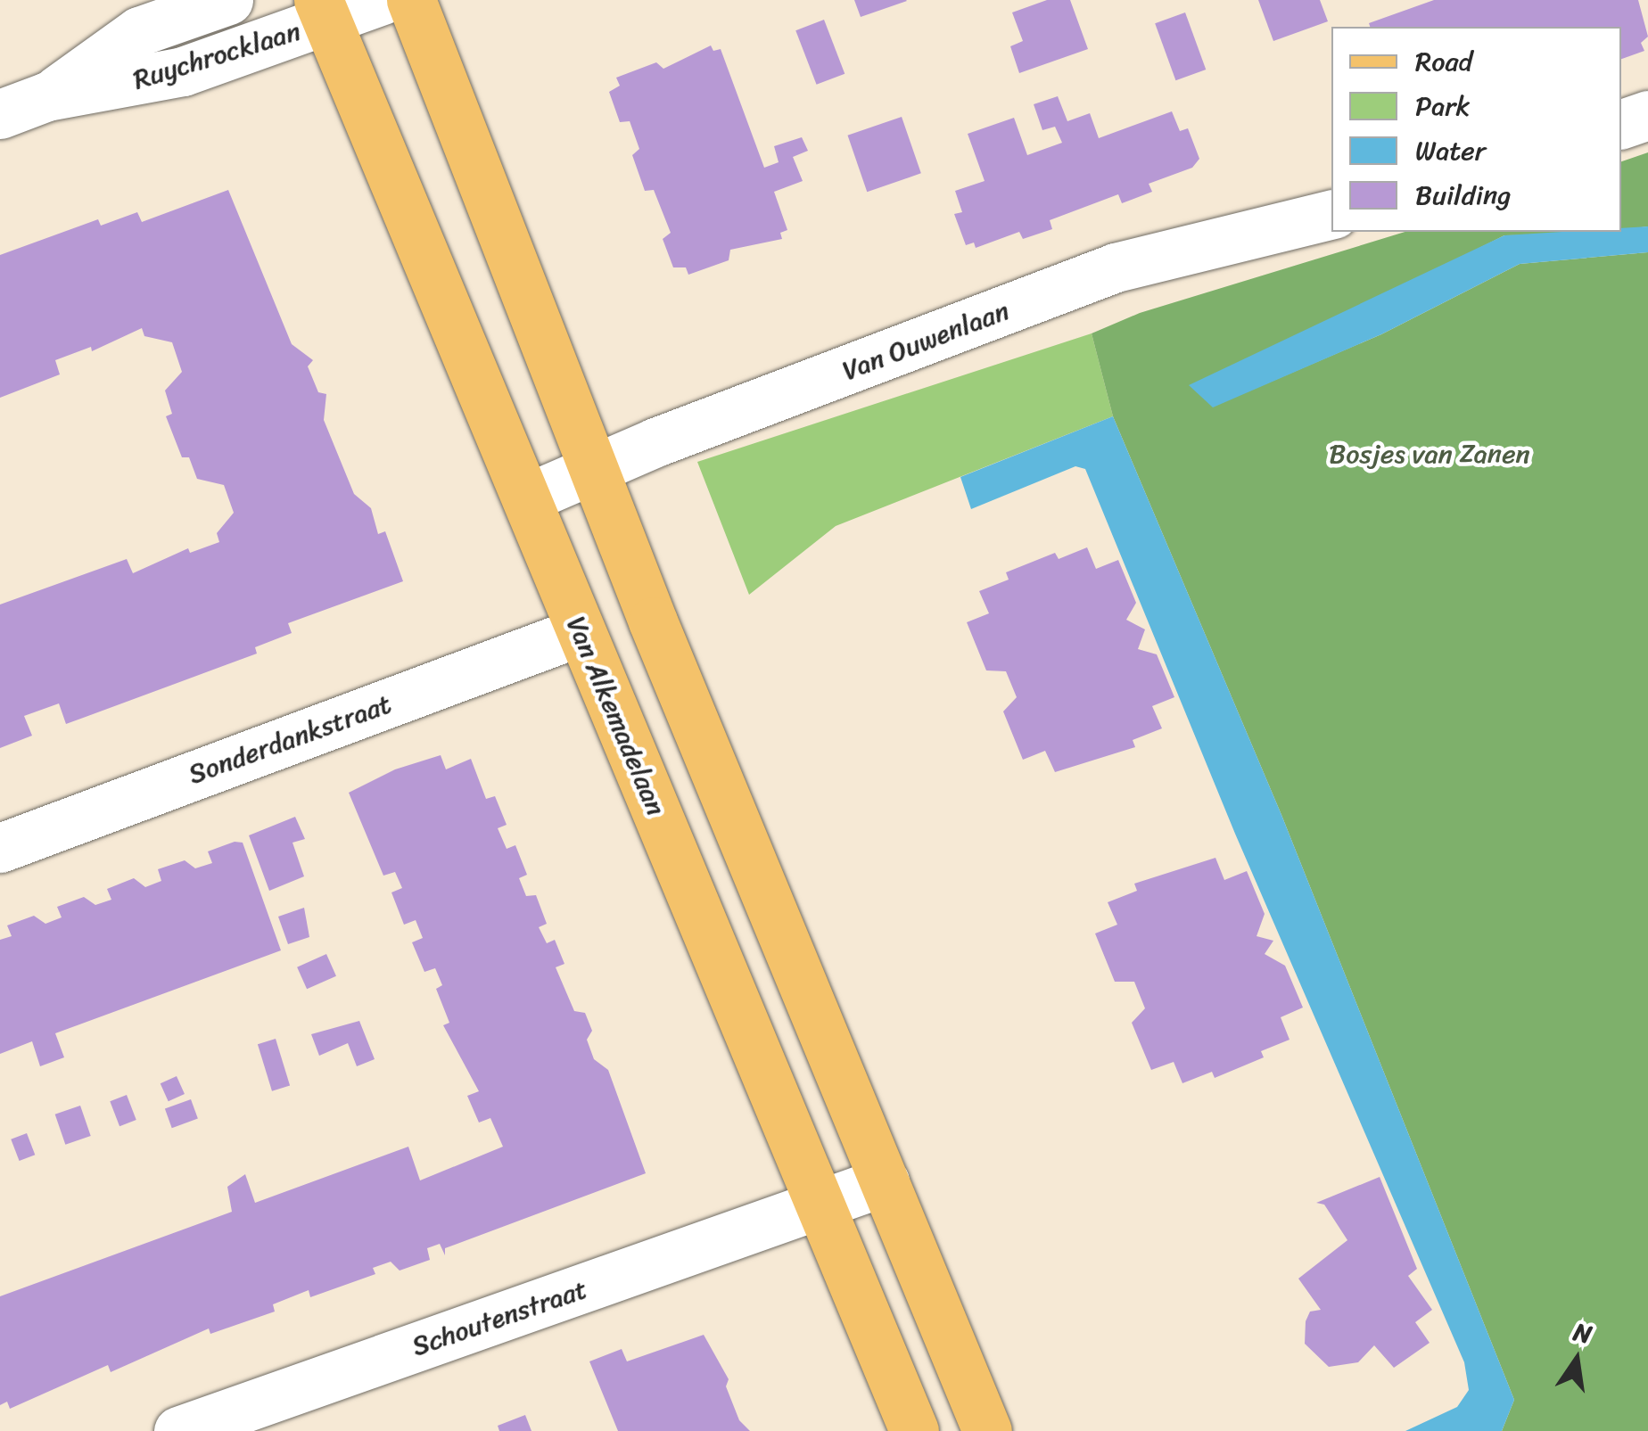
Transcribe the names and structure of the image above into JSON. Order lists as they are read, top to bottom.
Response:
{
  "streets": {
    "main road": ["Van Alkemadelaan"],
    "street": [
      "Ruychrocklaan",
      "Van Ouwenlaan",
      "Sonderdankstraat",
      "Schoutenstraat"
    ]
  },
  "crossings": [
    ["Ruychrocklaan", "Van Alkemadelaan"],
    ["Van Ouwenlaan", "Van Alkemadelaan"],
    ["Van Alkemadelaan", "Sonderdankstraat"],
    ["Van Alkemadelaan", "Schoutenstraat"]
  ],
  "parks": ["Bosjes van Zanen"],
  "legend": [
    "Road",
    "Park",
    "Water",
    "Building"
  ],
  "north": "top"
}
